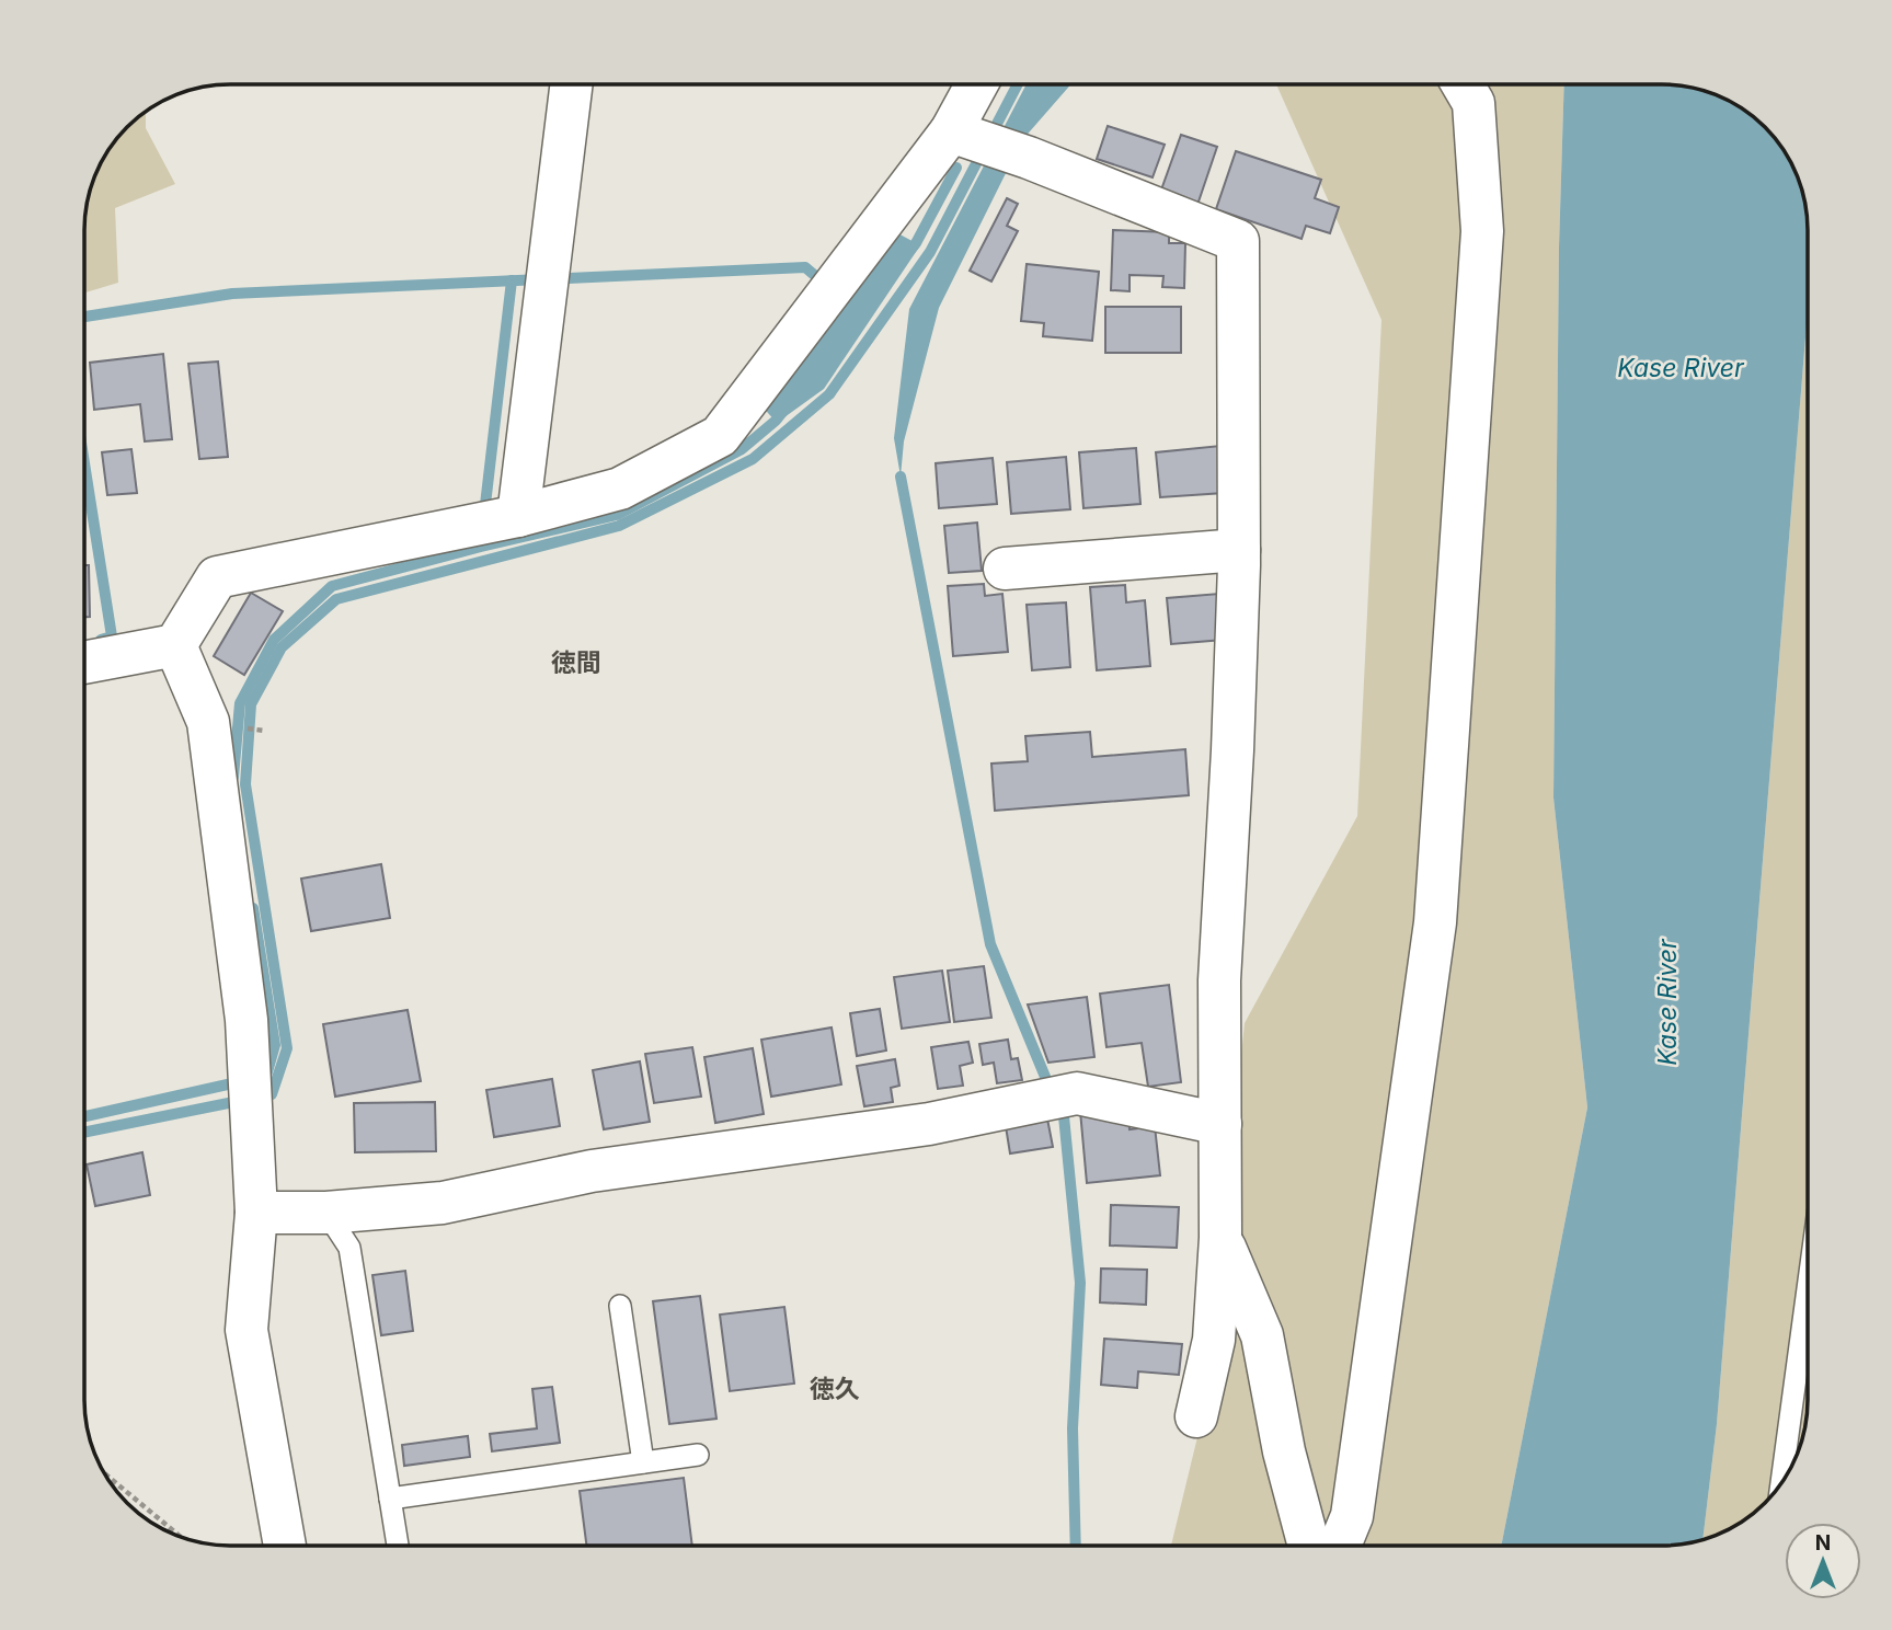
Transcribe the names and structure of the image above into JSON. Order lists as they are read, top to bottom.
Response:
{
  "districts": ["徳間", "徳久"],
  "water": ["Kase River"],
  "north": "top"
}
